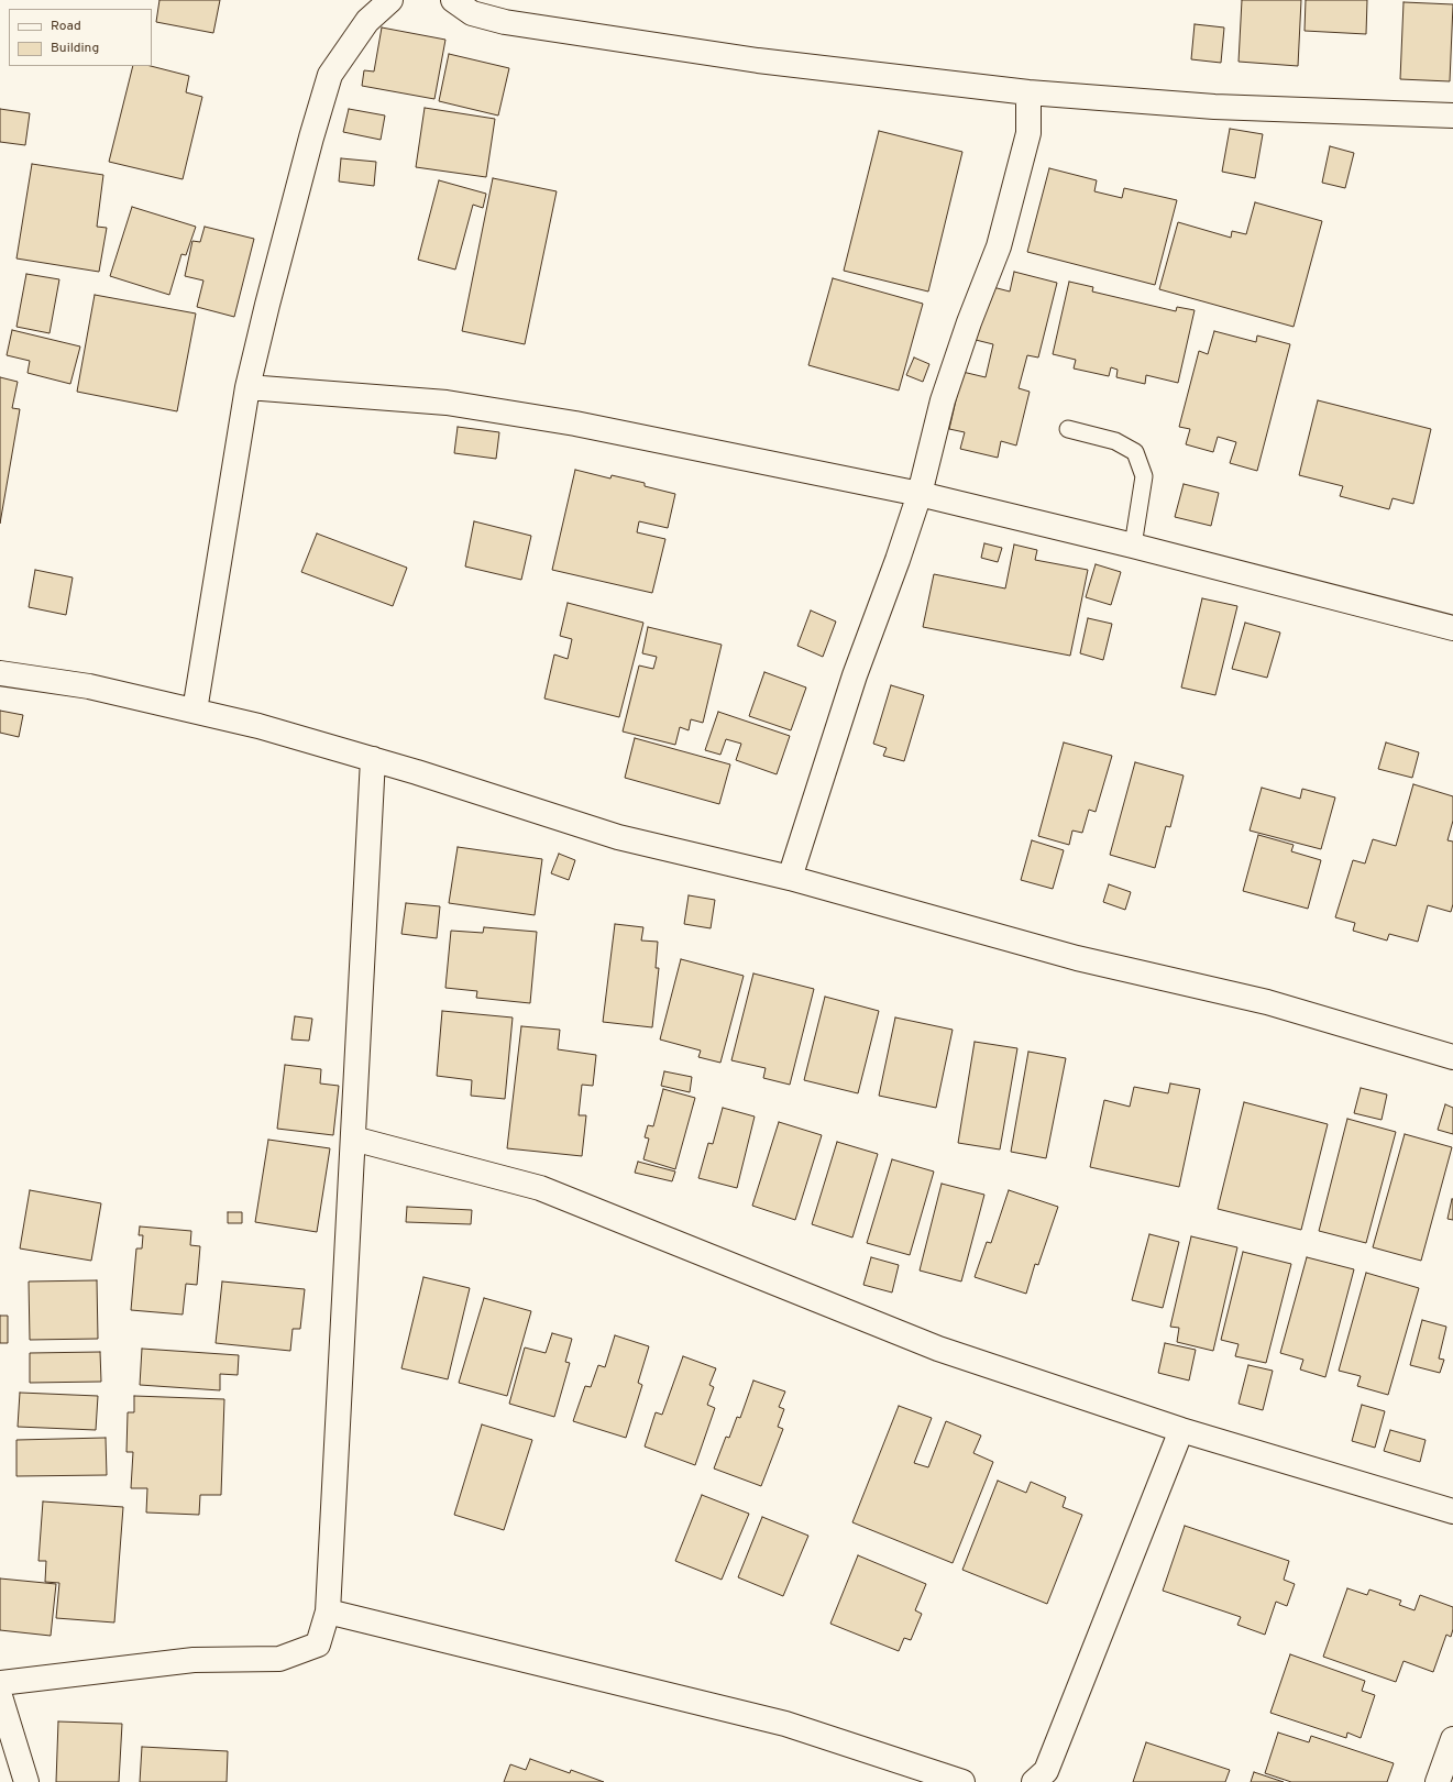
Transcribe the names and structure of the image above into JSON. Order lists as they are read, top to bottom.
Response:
{
  "legend": ["Road", "Building"]
}
